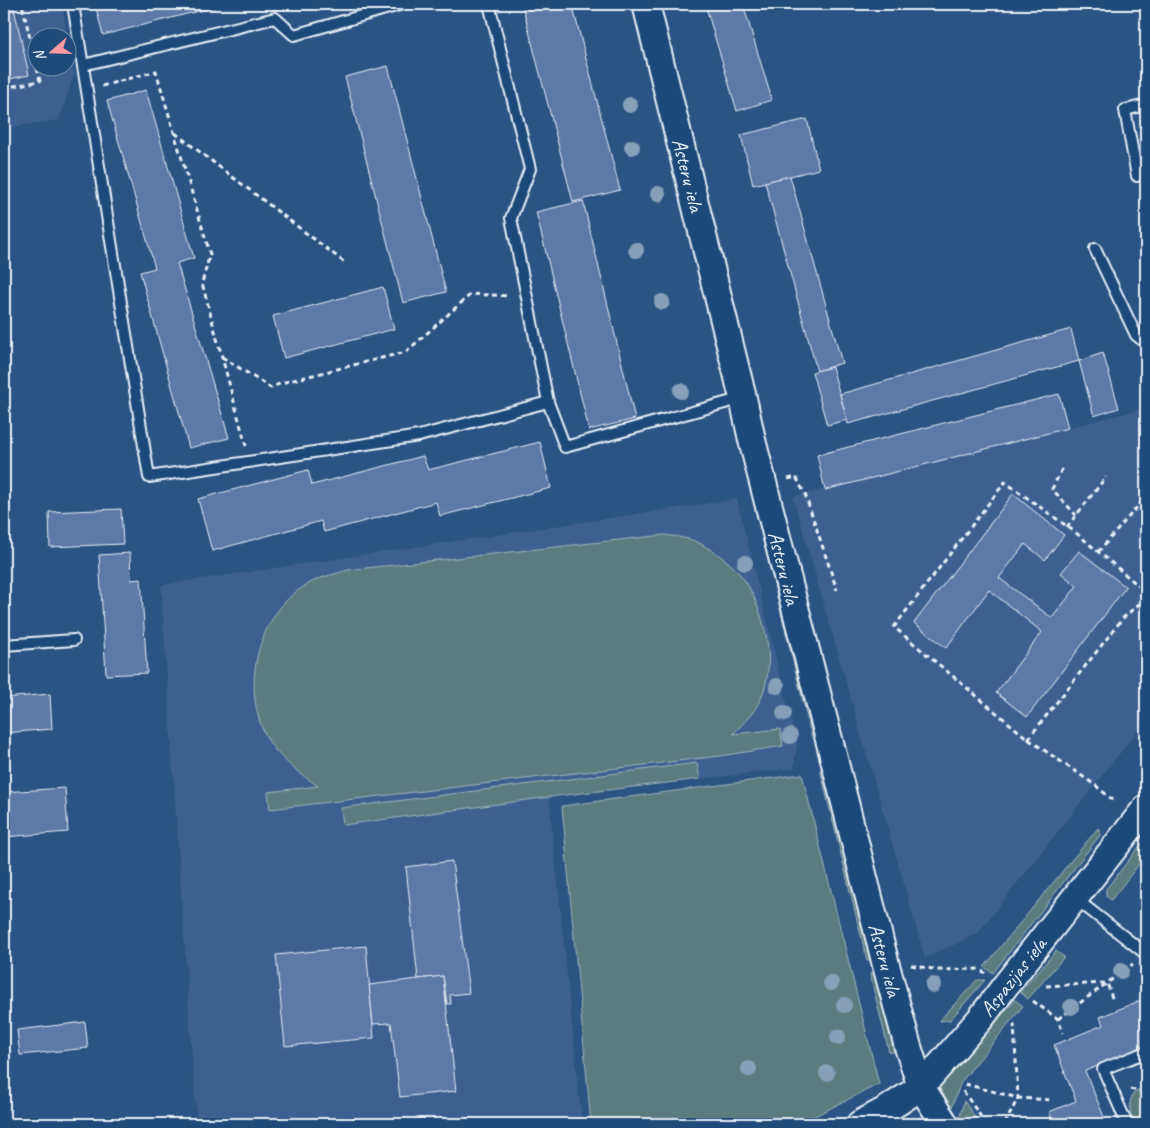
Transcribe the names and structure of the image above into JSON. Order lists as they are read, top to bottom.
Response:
{
  "streets": {
    "street": ["Asteru iela", "Aspazijas iela"]
  },
  "crossings": [
    ["Asteru iela", "Aspazijas iela"]
  ],
  "north": "left"
}
